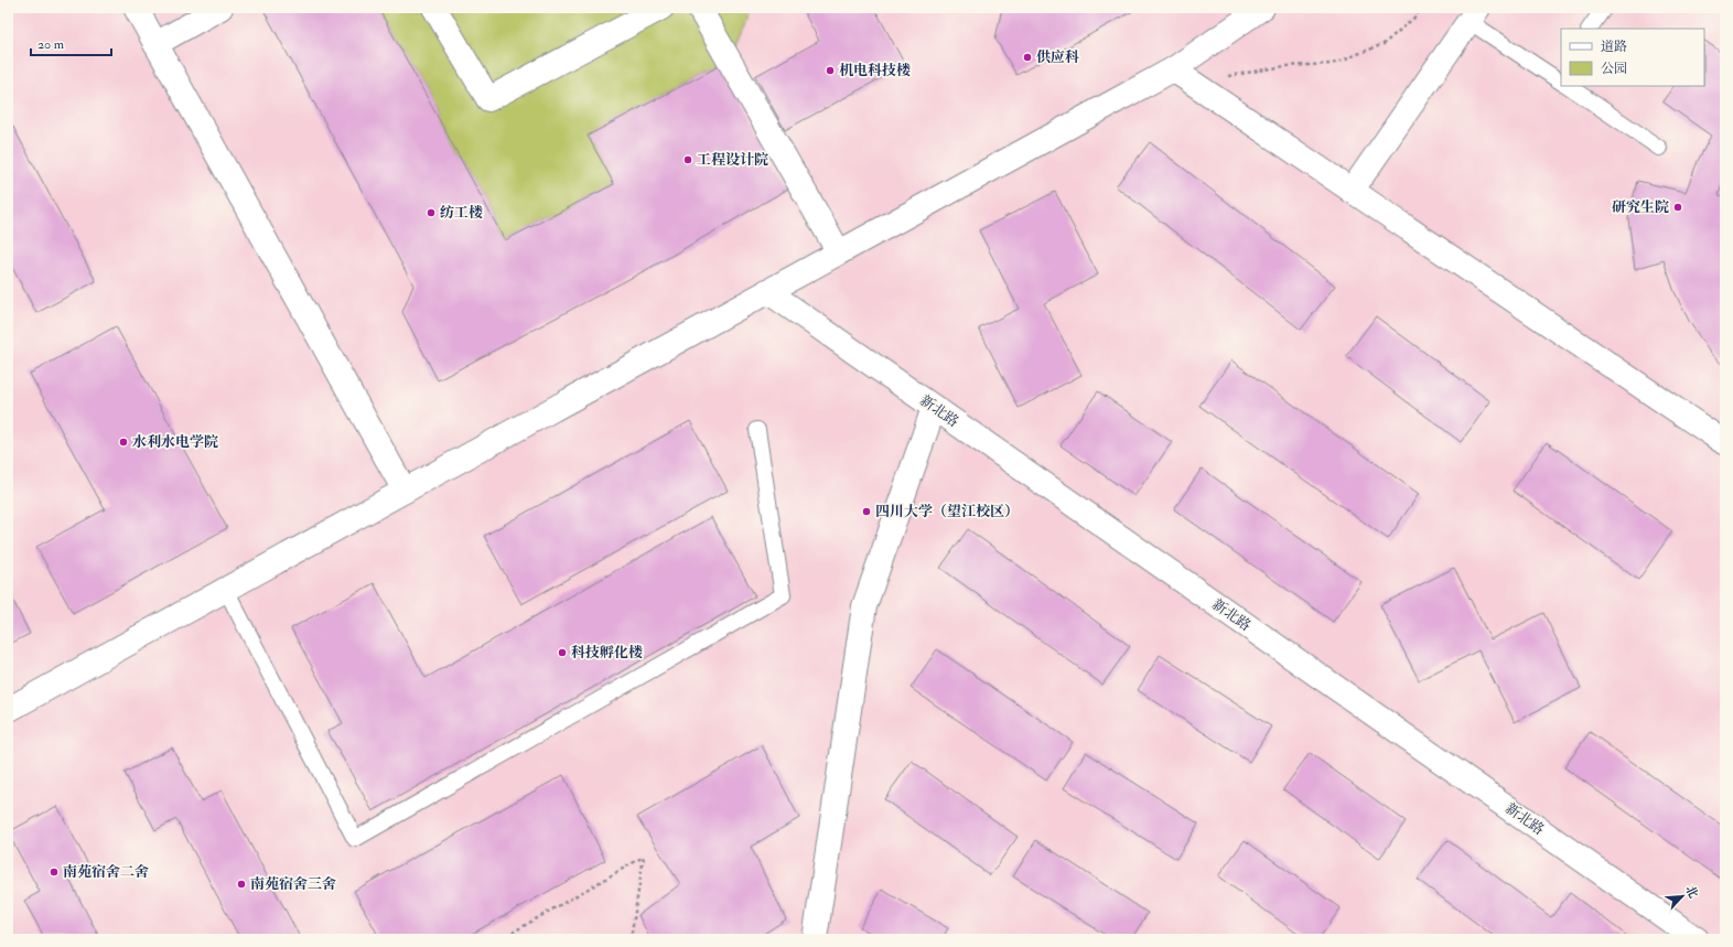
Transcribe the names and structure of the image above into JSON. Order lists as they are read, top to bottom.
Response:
{
  "streets": {
    "street": ["新北路"]
  },
  "places": [
    "供应科",
    "机电科技楼",
    "工程设计院",
    "研究生院",
    "纺工楼",
    "水利水电学院",
    "四川大学（望江校区）",
    "科技孵化楼",
    "南苑宿舍二舍",
    "南苑宿舍三舍"
  ],
  "legend": ["道路", "公园"],
  "scale_bar": "20 m",
  "north": "top right"
}
